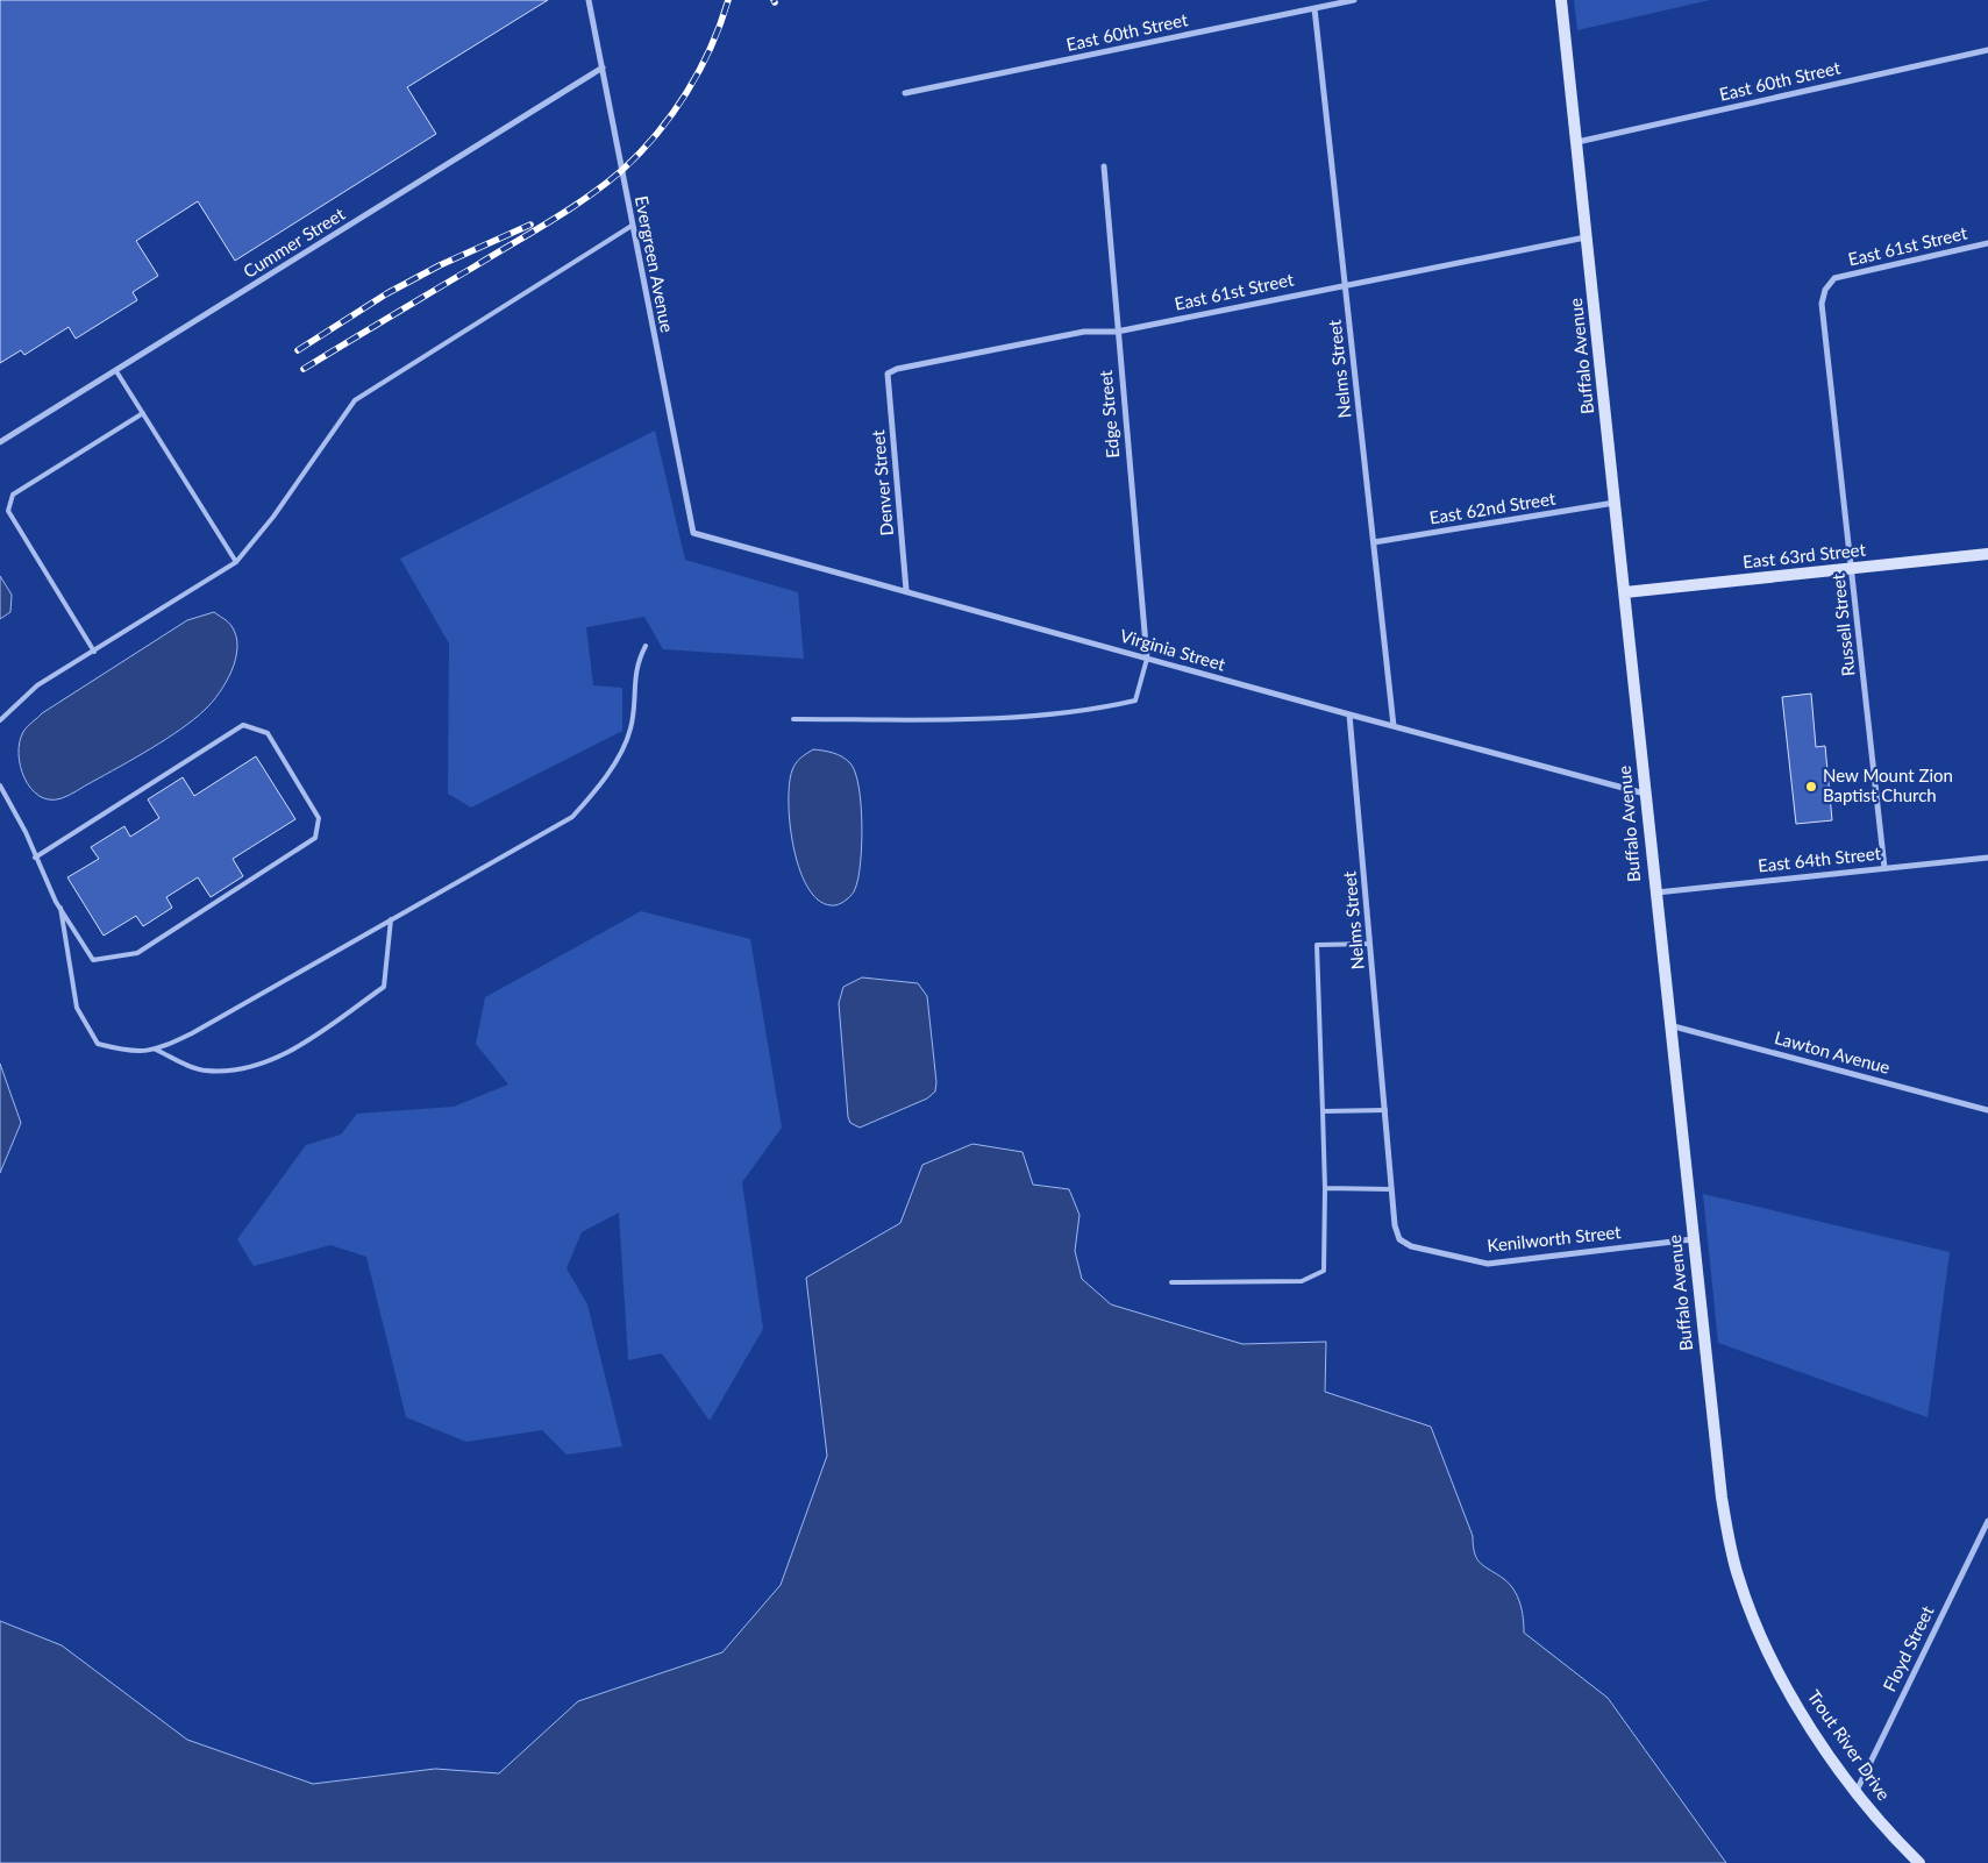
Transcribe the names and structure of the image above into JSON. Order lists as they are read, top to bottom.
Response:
{
  "streets": {
    "street": [
      "East 60th Street",
      "Cummer Street",
      "East 61st Street",
      "Evergreen Avenue",
      "Buffalo Avenue",
      "Nelms Street",
      "Edge Street",
      "Denver Street",
      "East 62nd Street",
      "East 63rd Street",
      "Russell Street",
      "Virginia Street",
      "East 64th Street",
      "Lawton Avenue",
      "Kenilworth Street",
      "Floyd Street",
      "Trout River Drive"
    ]
  },
  "crossings": [
    ["East 60th Street", "Buffalo Avenue"],
    ["East 60th Street", "Nelms Street"],
    ["Cummer Street", "Evergreen Avenue"],
    ["East 61st Street", "Buffalo Avenue"],
    ["East 61st Street", "Nelms Street"],
    ["East 61st Street", "Edge Street"],
    ["East 61st Street", "Denver Street"],
    ["East 61st Street", "Russell Street"],
    ["Evergreen Avenue", "Virginia Street"],
    ["Buffalo Avenue", "East 62nd Street"],
    ["Buffalo Avenue", "East 63rd Street"],
    ["Buffalo Avenue", "Virginia Street"],
    ["Buffalo Avenue", "East 64th Street"],
    ["Buffalo Avenue", "Lawton Avenue"],
    ["Buffalo Avenue", "Kenilworth Street"],
    ["Buffalo Avenue", "Trout River Drive"],
    ["Nelms Street", "East 62nd Street"],
    ["Nelms Street", "Virginia Street"],
    ["Nelms Street", "Kenilworth Street"],
    ["Edge Street", "Virginia Street"],
    ["Denver Street", "Virginia Street"],
    ["East 63rd Street", "Russell Street"],
    ["Russell Street", "East 64th Street"],
    ["Floyd Street", "Trout River Drive"]
  ],
  "places": ["New Mount Zion Baptist Church"]
}
